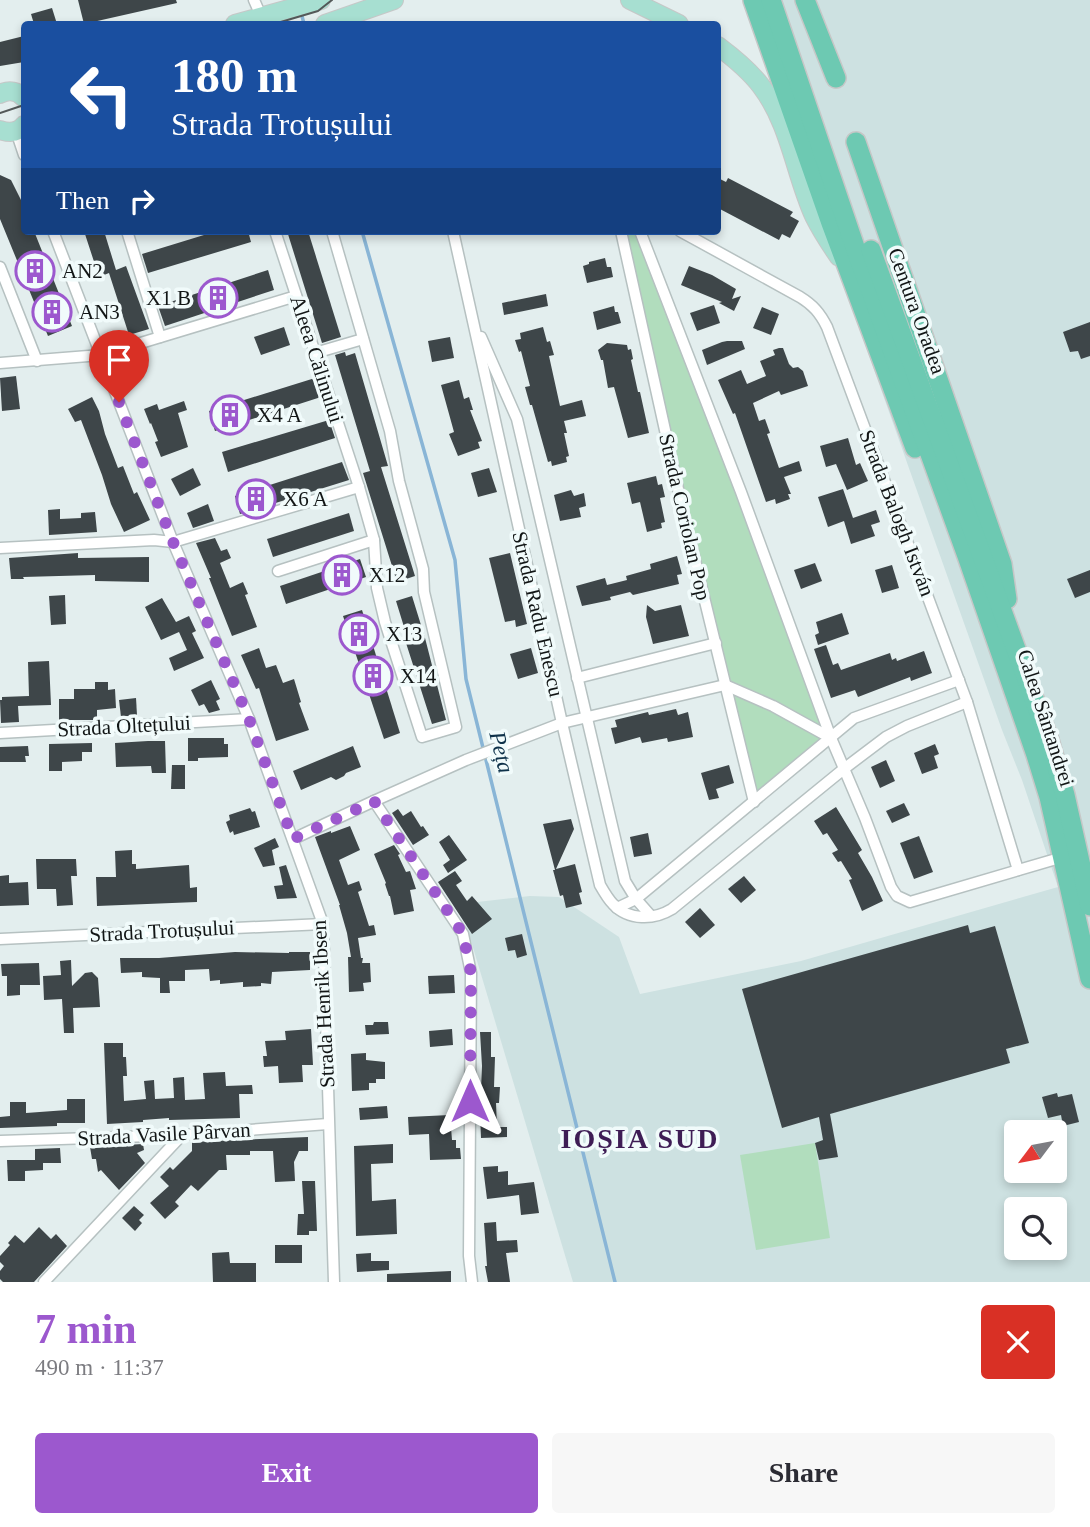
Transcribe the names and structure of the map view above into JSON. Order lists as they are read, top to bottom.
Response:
{
  "streets": {
    "highway": ["Centura Oradea", "Calea Sântandrei"],
    "street": [
      "Aleea Călinului",
      "Strada Balogh István",
      "Strada Coriolan Pop",
      "Strada Radu Enescu",
      "Strada Oltețului",
      "Strada Trotușului",
      "Strada Henrik Ibsen",
      "Strada Vasile Pârvan"
    ]
  },
  "crossings": [
    ["Centura Oradea", "Calea Sântandrei"],
    ["Strada Oltețului", "Strada Henrik Ibsen"],
    ["Strada Trotușului", "Strada Henrik Ibsen"],
    ["Strada Henrik Ibsen", "Strada Vasile Pârvan"]
  ],
  "districts": ["IOȘIA SUD"],
  "water": ["Peța"],
  "places": {
    "building": [
      "AN2",
      "X1 B",
      "AN3",
      "X4 A",
      "X6 A",
      "X12",
      "X13",
      "X14"
    ]
  },
  "north": "bottom left",
  "page": {
    "turn": ["180 m", "Strada Trotușului"],
    "then": "Then",
    "heading": ["7 min", "490 m · 11:37"],
    "buttons": ["Exit", "Share"]
  }
}
